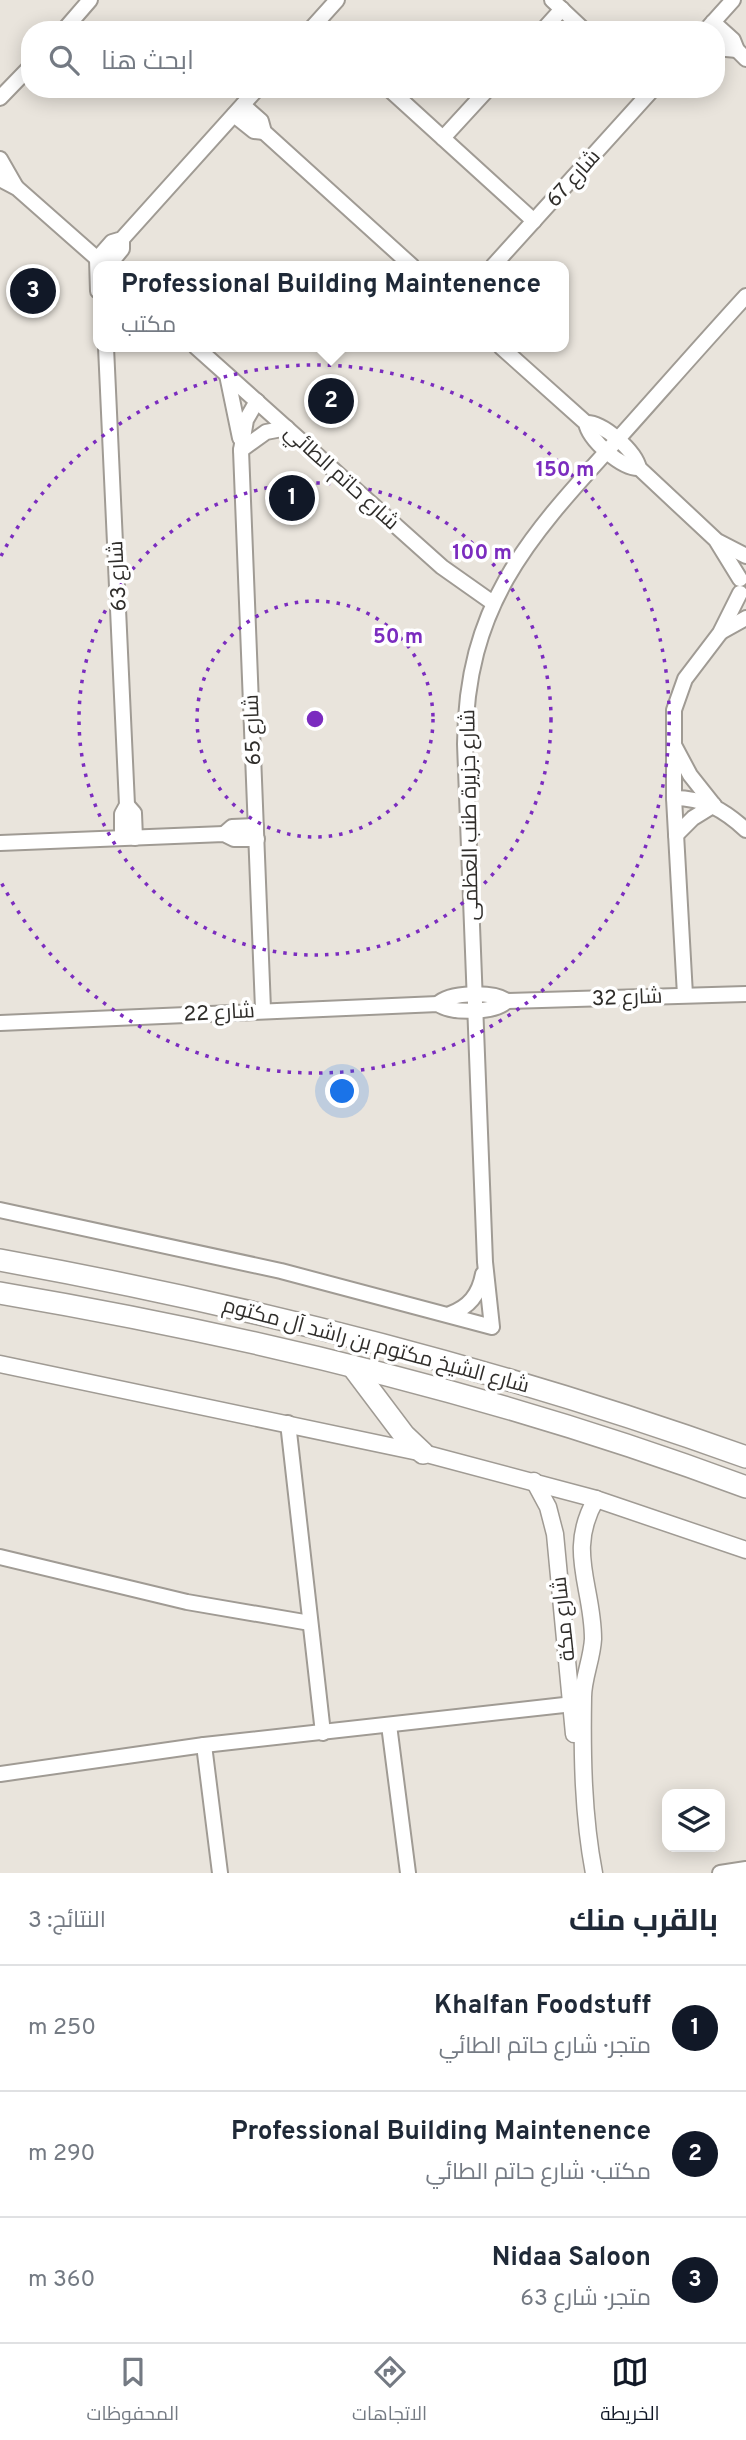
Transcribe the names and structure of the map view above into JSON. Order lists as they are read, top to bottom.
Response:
{
  "streets": {
    "main road": ["شارع الشيخ مكتوم بن راشد آل مكتوم"],
    "street": [
      "شارع 67",
      "شارع حاتم الطائي",
      "شارع 63",
      "شارع 65",
      "شارع جزيرة طنب العظمى",
      "شارع 32",
      "شارع 22",
      "شارع مكة"
    ]
  },
  "crossings": [
    ["شارع حاتم الطائي", "شارع 65"],
    ["شارع حاتم الطائي", "شارع جزيرة طنب العظمى"],
    ["شارع 65", "شارع 22"],
    ["شارع جزيرة طنب العظمى", "شارع 32"],
    ["شارع جزيرة طنب العظمى", "شارع 22"],
    ["شارع 32", "شارع 22"]
  ],
  "page": {
    "search": "ابحث هنا",
    "popup": ["Professional Building Maintenence", "مكتب"],
    "pins": ["3", "2", "1"],
    "heading": ["بالقرب منك", "النتائج: 3"],
    "list": [
      {
        "mark": "1",
        "name": "Khalfan Foodstuff",
        "note": "متجر · شارع حاتم الطائي",
        "value": "250 m"
      },
      {
        "mark": "2",
        "name": "Professional Building Maintenence",
        "note": "مكتب · شارع حاتم الطائي",
        "value": "290 m"
      },
      {
        "mark": "3",
        "name": "Nidaa Saloon",
        "note": "متجر · شارع 63",
        "value": "360 m"
      }
    ],
    "nav": ["الخريطة", "الاتجاهات", "المحفوظات"]
  },
  "rings": ["150 m", "100 m", "50 m"]
}
